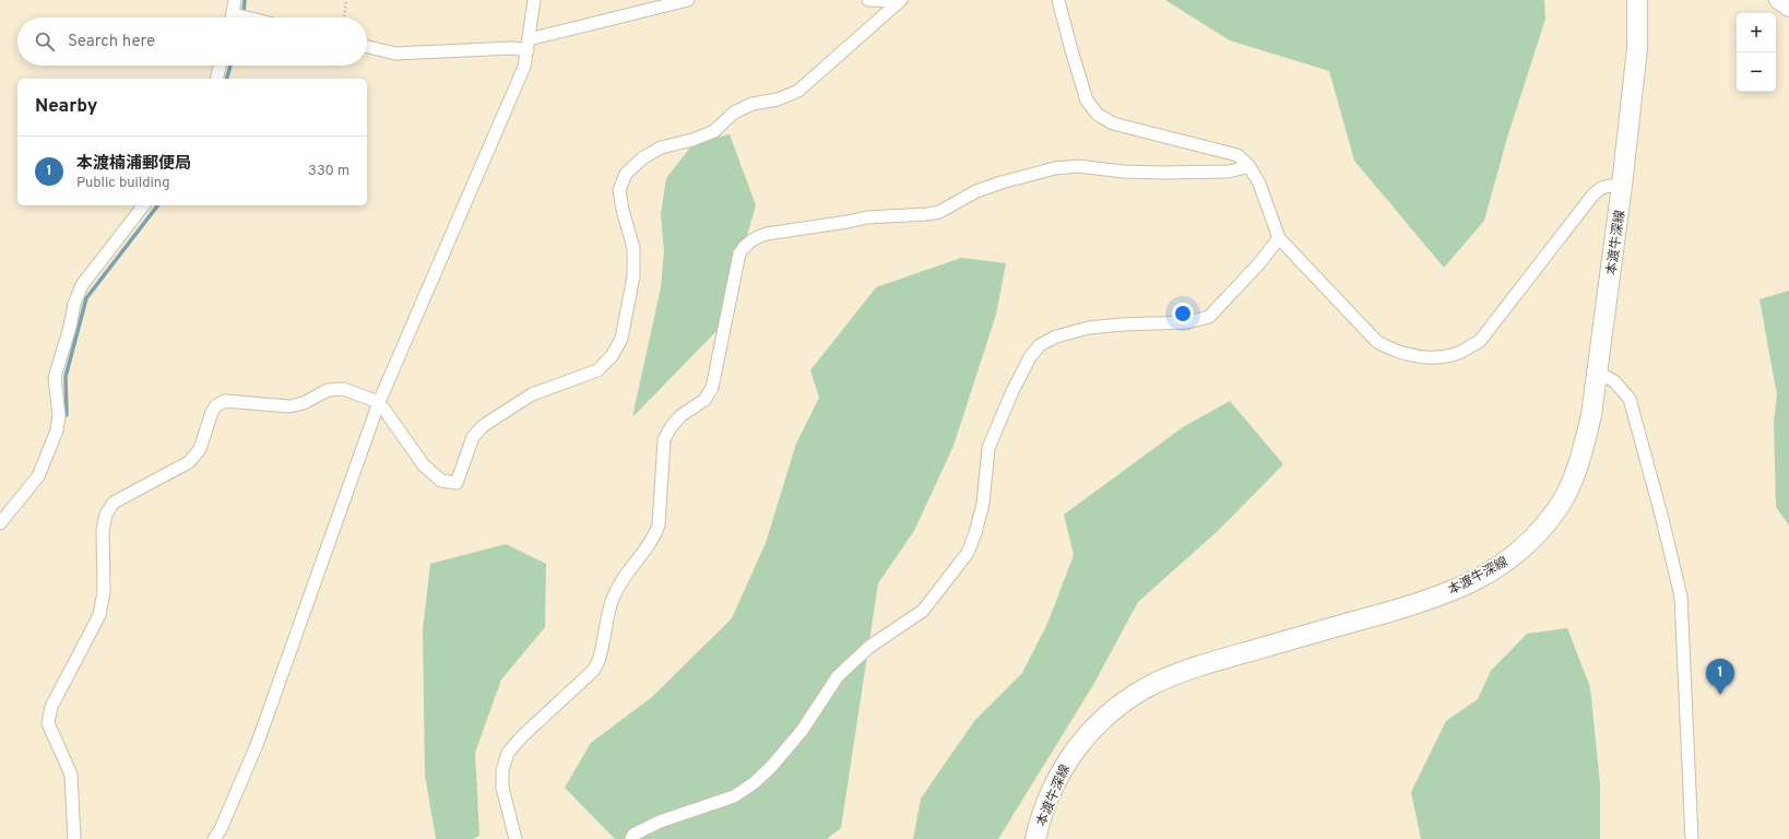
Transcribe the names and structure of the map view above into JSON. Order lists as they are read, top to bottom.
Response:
{
  "streets": {
    "main road": ["本渡牛深線"]
  },
  "page": {
    "map_buttons": ["+", "−"],
    "search": "Search here",
    "heading": "Nearby",
    "list": [
      {
        "mark": "1",
        "name": "本渡楠浦郵便局",
        "note": "Public building",
        "value": "330 m"
      }
    ],
    "pins": "1"
  }
}
